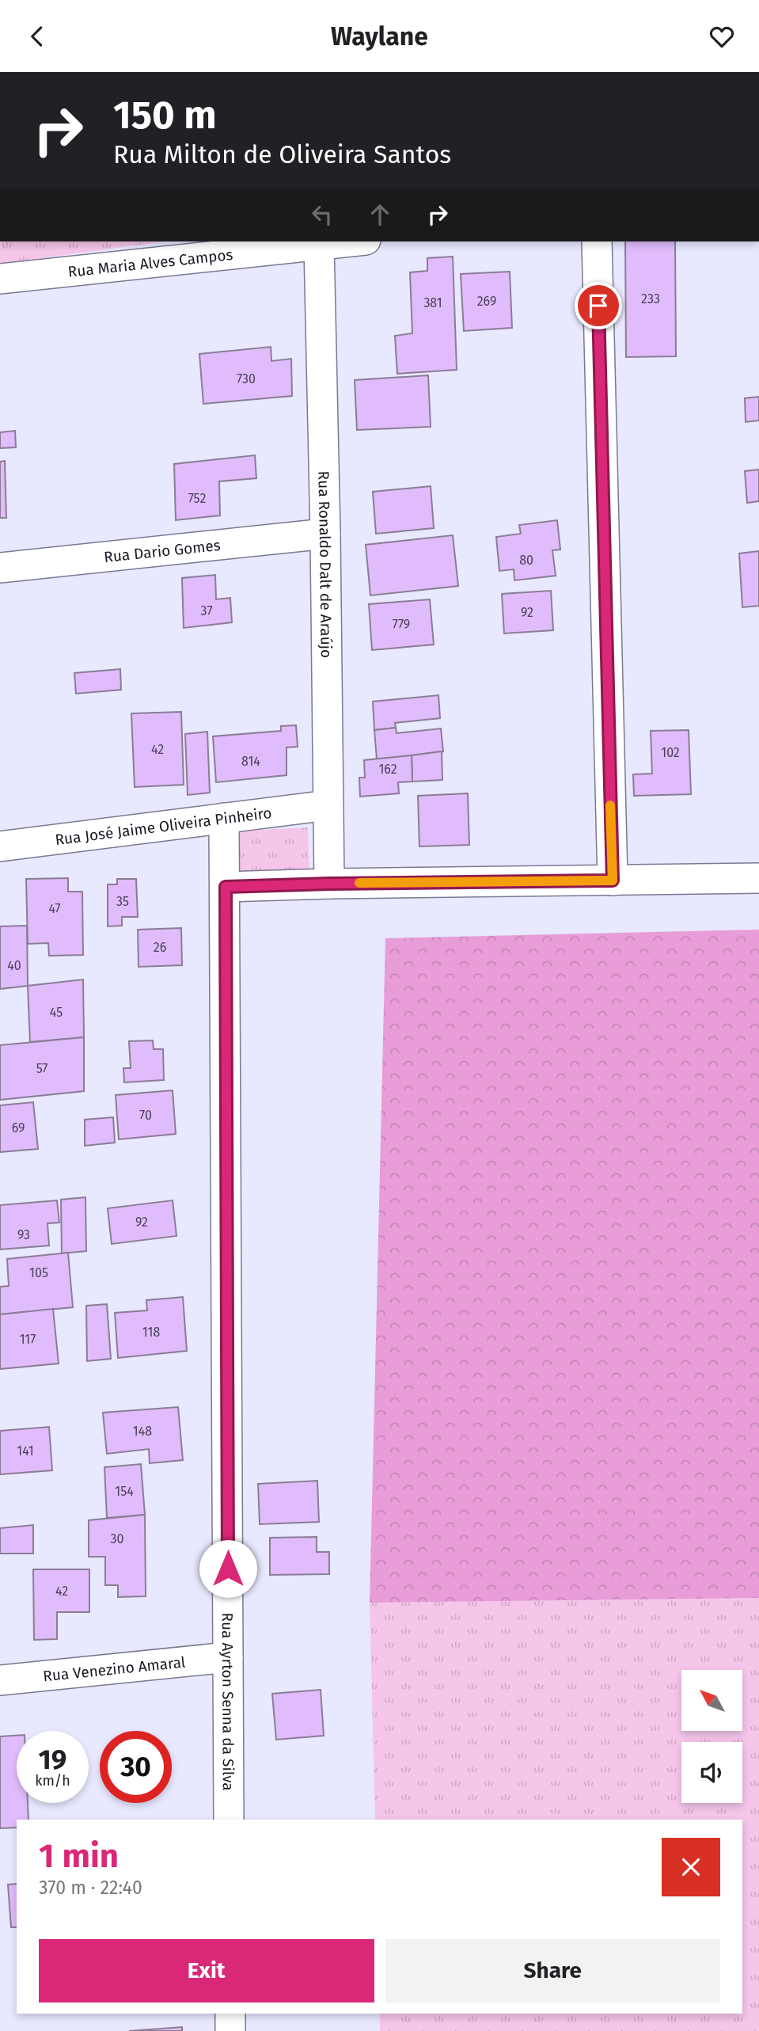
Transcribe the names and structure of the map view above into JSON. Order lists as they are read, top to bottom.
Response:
{
  "streets": {
    "street": [
      "Rua Maria Alves Campos",
      "Rua Dario Gomes",
      "Rua Ronaldo Dalt de Araújo",
      "Rua José Jaime Oliveira Pinheiro",
      "Rua Venezino Amaral",
      "Rua Ayrton Senna da Silva"
    ]
  },
  "crossings": [
    ["Rua Maria Alves Campos", "Rua Ronaldo Dalt de Araújo"],
    ["Rua Dario Gomes", "Rua Ronaldo Dalt de Araújo"],
    ["Rua Ronaldo Dalt de Araújo", "Rua José Jaime Oliveira Pinheiro"],
    ["Rua José Jaime Oliveira Pinheiro", "Rua Ayrton Senna da Silva"],
    ["Rua Venezino Amaral", "Rua Ayrton Senna da Silva"]
  ],
  "house_numbers": [
    "233",
    "269",
    "381",
    "730",
    "752",
    "80",
    "37",
    "92",
    "779",
    "42",
    "102",
    "814",
    "162",
    "35",
    "47",
    "26",
    "40",
    "45",
    "57",
    "70",
    "69",
    "92",
    "93",
    "105",
    "118",
    "117",
    "148",
    "141",
    "154",
    "30",
    "42"
  ],
  "north": "top left",
  "page": {
    "header": "Waylane",
    "turn": ["150 m", "Rua Milton de Oliveira Santos"],
    "speed": "19 km/h",
    "limit": "30",
    "heading": ["1 min", "370 m · 22:40"],
    "buttons": ["Exit", "Share"]
  }
}
